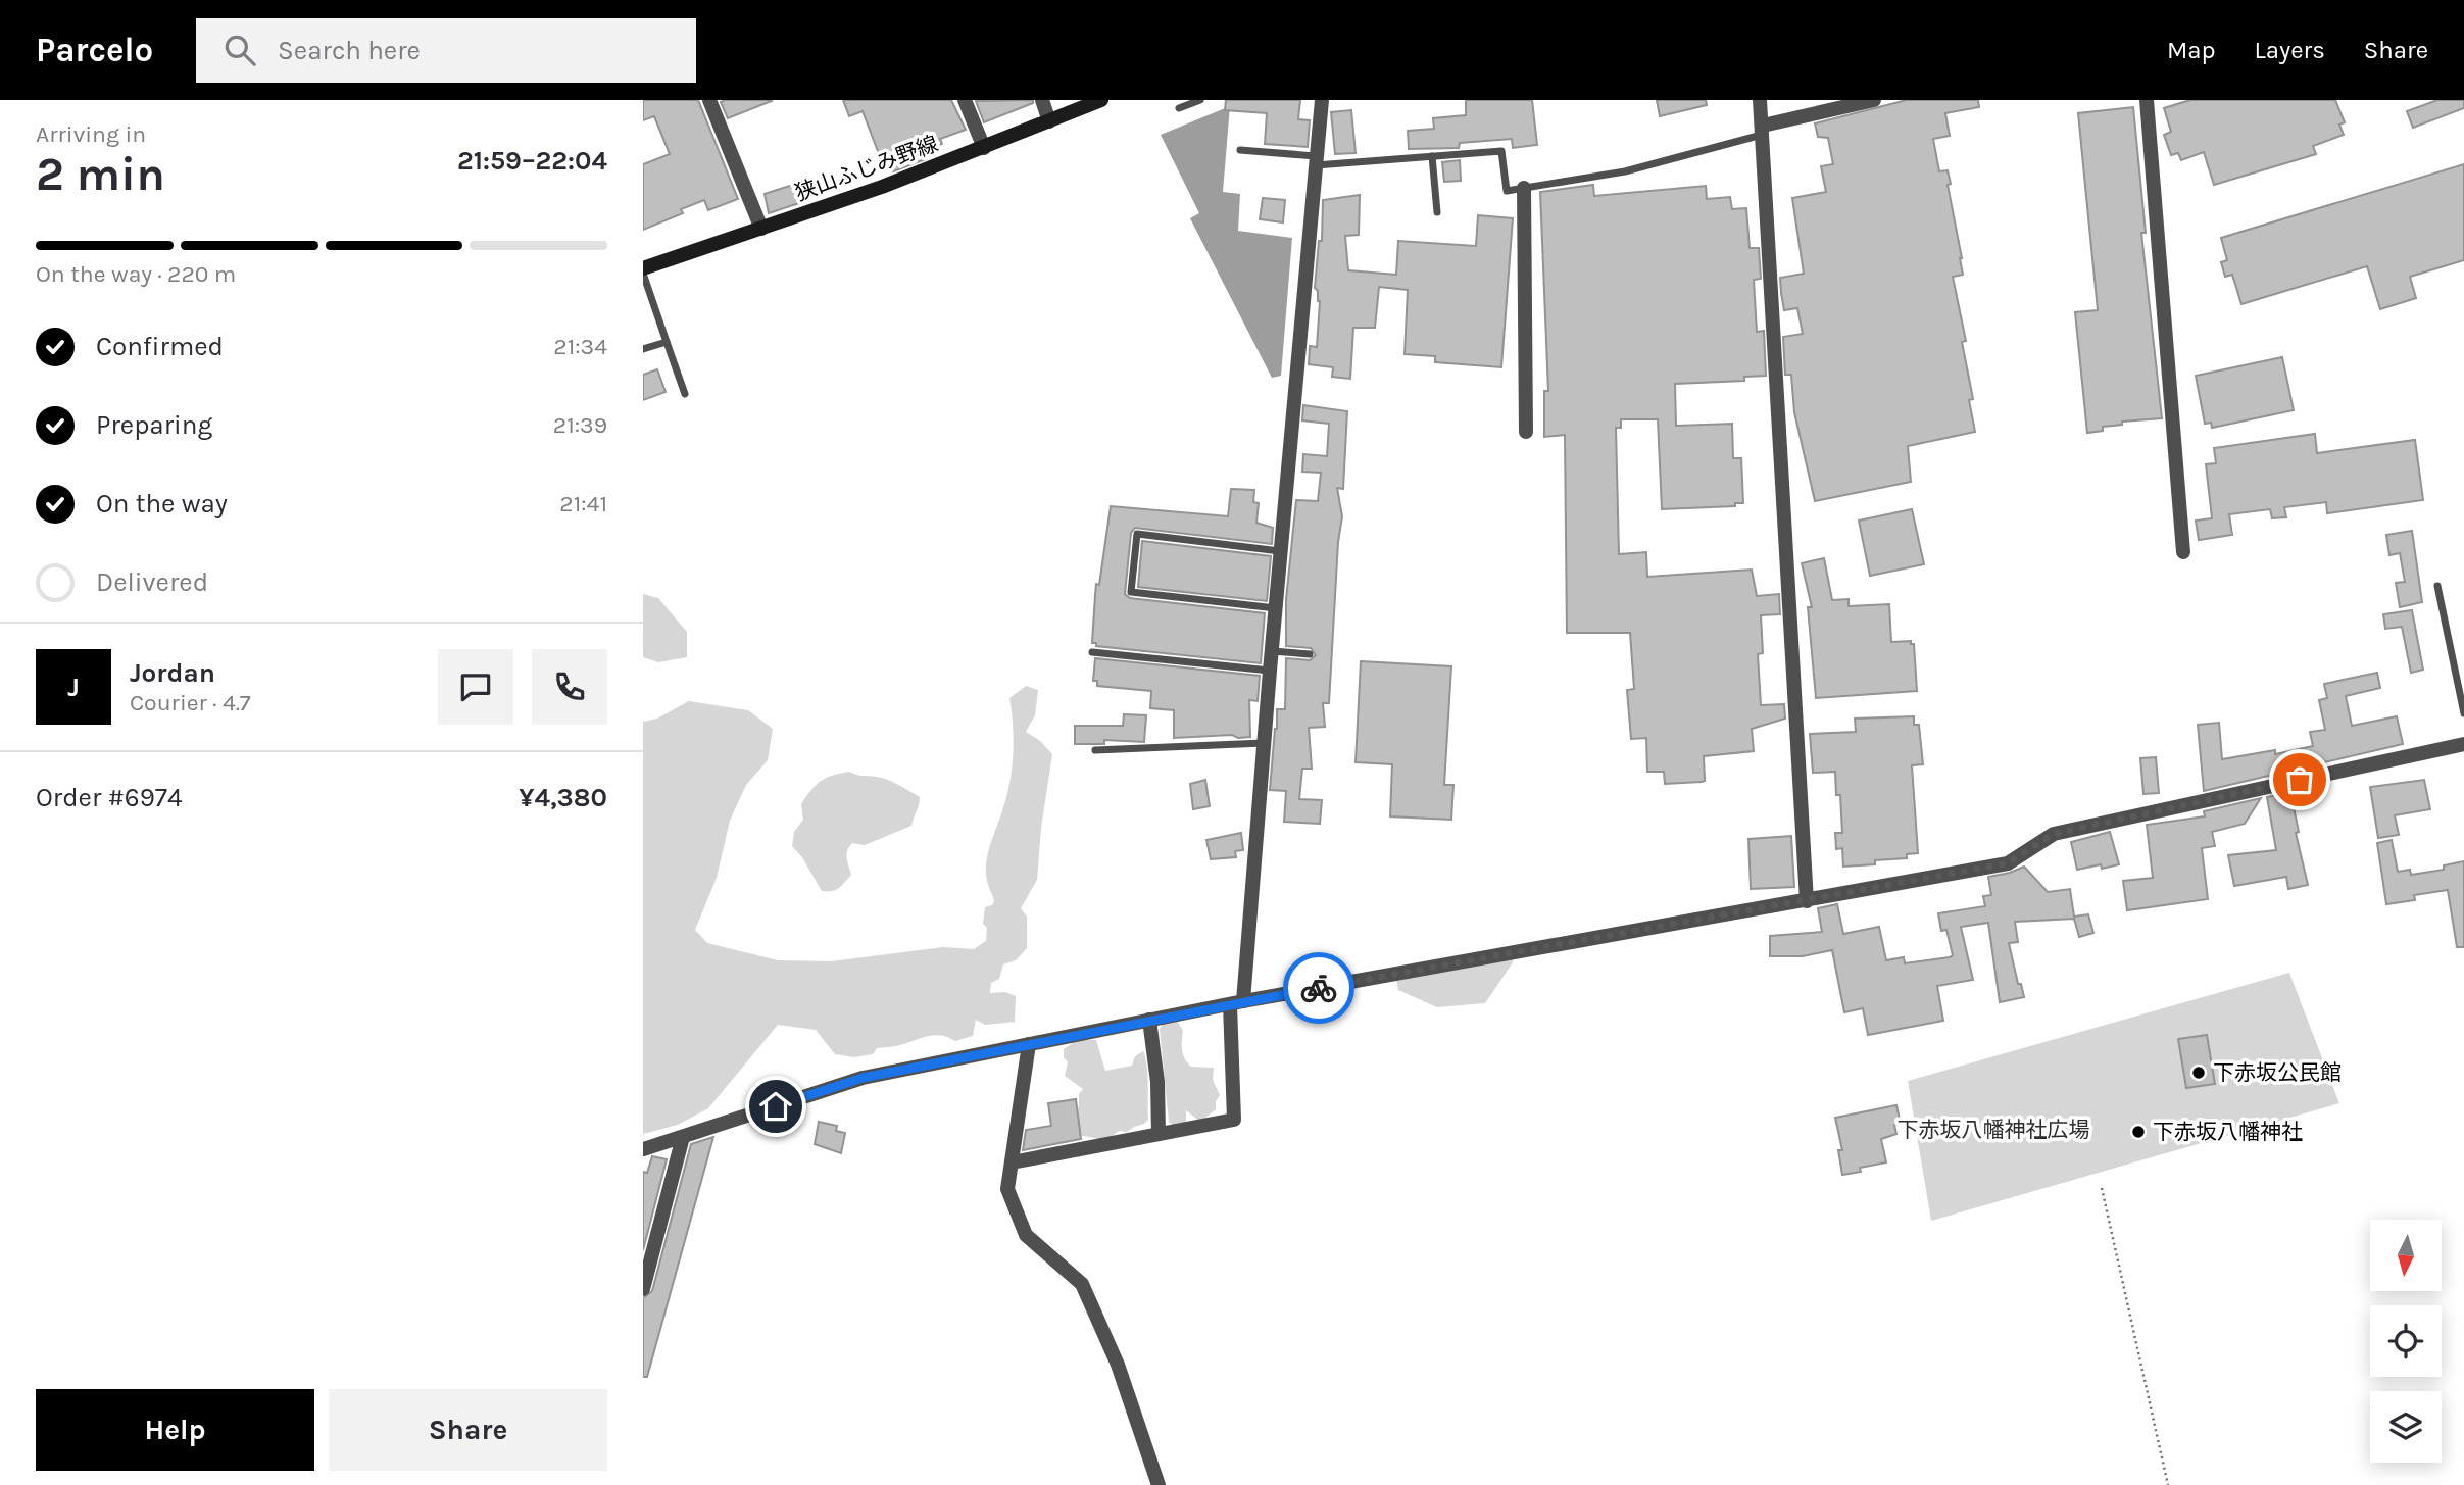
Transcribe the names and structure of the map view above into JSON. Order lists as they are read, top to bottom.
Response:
{
  "streets": {
    "main road": ["狭山ふじみ野線"]
  },
  "parks": ["下赤坂八幡神社広場"],
  "places": ["下赤坂公民館", "下赤坂八幡神社"],
  "north": "bottom",
  "page": {
    "header": "Parcelo",
    "search": "Search here",
    "nav": ["Map", "Layers", "Share"],
    "heading": ["2 min", "Arriving in", "21:59–22:04"],
    "panel": [
      "Jordan",
      "Courier · 4.7",
      "Order #6974",
      "¥4,380"
    ],
    "bar": "On the way · 220 m",
    "list": [
      ["Confirmed", "21:34"],
      ["Preparing", "21:39"],
      ["On the way", "21:41"],
      "Delivered"
    ],
    "round": "J",
    "buttons": ["Help", "Share"]
  }
}
